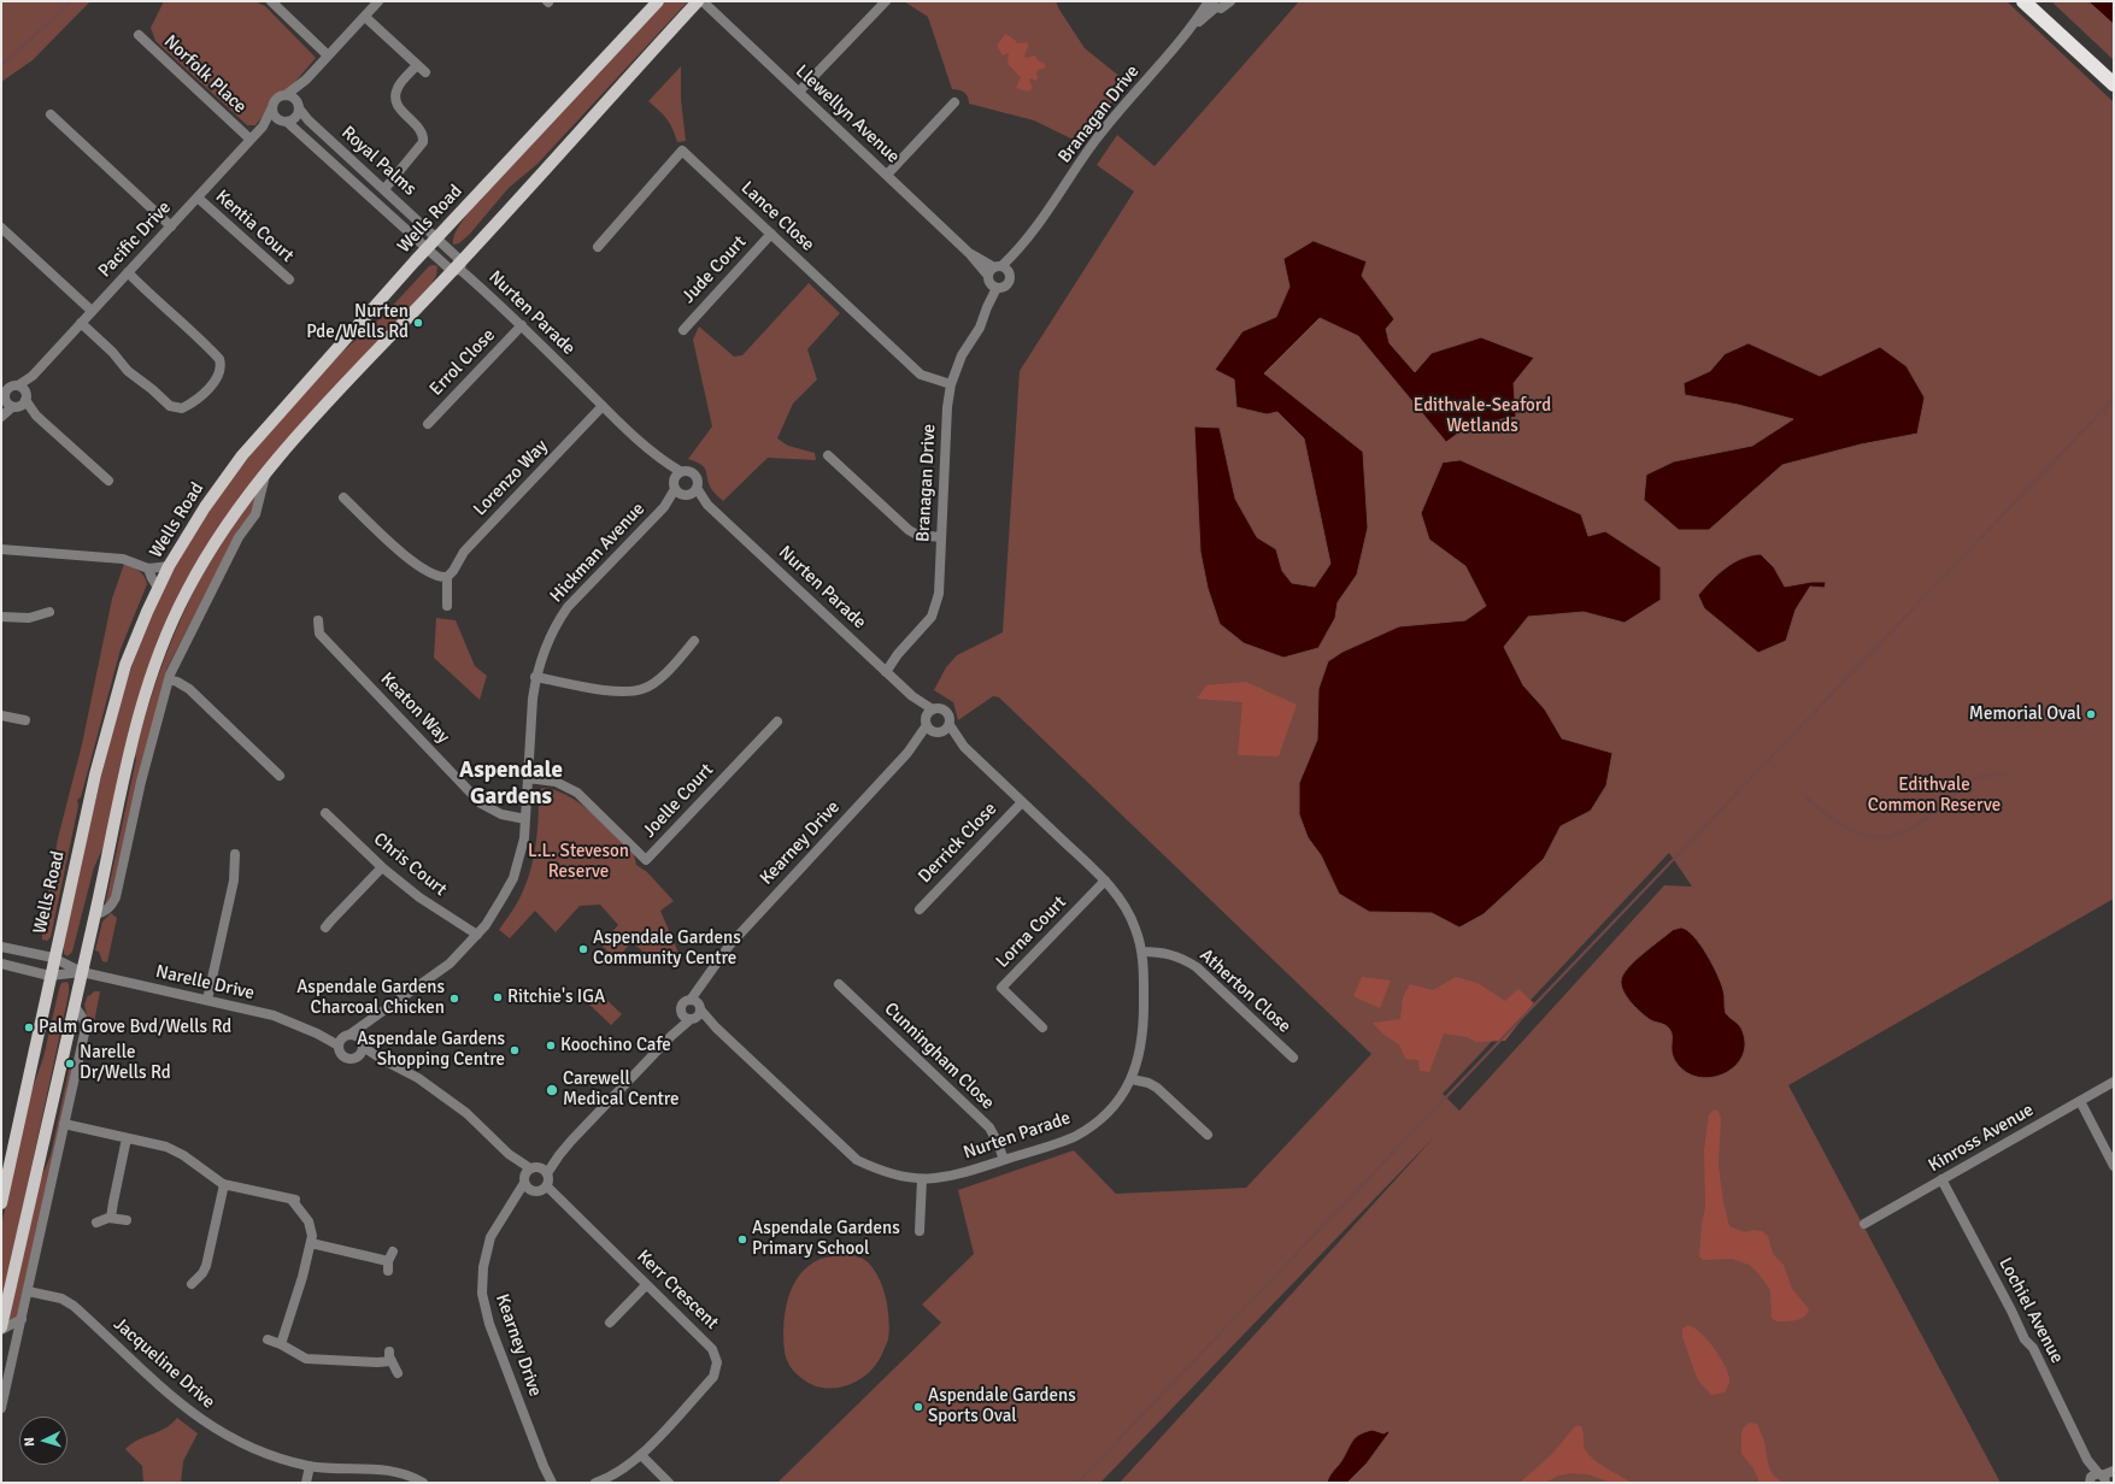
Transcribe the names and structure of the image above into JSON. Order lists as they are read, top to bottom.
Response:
{
  "streets": {
    "main road": ["Wells Road"],
    "street": [
      "Norfolk Place",
      "Llewellyn Avenue",
      "Branagan Drive",
      "Royal Palms",
      "Lance Close",
      "Kentia Court",
      "Pacific Drive",
      "Jude Court",
      "Nurten Parade",
      "Errol Close",
      "Lorenzo Way",
      "Hickman Avenue",
      "Keaton Way",
      "Joelle Court",
      "Kearney Drive",
      "Derrick Close",
      "Chris Court",
      "Lorna Court",
      "Narelle Drive",
      "Atherton Close",
      "Cunningham Close",
      "Kinross Avenue",
      "Kerr Crescent",
      "Lochiel Avenue",
      "Jacqueline Drive"
    ]
  },
  "crossings": [
    ["Norfolk Place", "Pacific Drive"],
    ["Llewellyn Avenue", "Branagan Drive"],
    ["Branagan Drive", "Lance Close"],
    ["Branagan Drive", "Nurten Parade"],
    ["Royal Palms", "Wells Road"],
    ["Royal Palms", "Pacific Drive"],
    ["Royal Palms", "Nurten Parade"],
    ["Lance Close", "Jude Court"],
    ["Wells Road", "Nurten Parade"],
    ["Wells Road", "Narelle Drive"],
    ["Kentia Court", "Pacific Drive"],
    ["Nurten Parade", "Errol Close"],
    ["Nurten Parade", "Lorenzo Way"],
    ["Nurten Parade", "Hickman Avenue"],
    ["Nurten Parade", "Kearney Drive"],
    ["Nurten Parade", "Derrick Close"],
    ["Nurten Parade", "Lorna Court"],
    ["Nurten Parade", "Atherton Close"],
    ["Nurten Parade", "Cunningham Close"],
    ["Hickman Avenue", "Keaton Way"],
    ["Hickman Avenue", "Joelle Court"],
    ["Hickman Avenue", "Chris Court"],
    ["Hickman Avenue", "Narelle Drive"],
    ["Kinross Avenue", "Lochiel Avenue"]
  ],
  "districts": ["Aspendale Gardens"],
  "parks": ["Edithvale-Seaford Wetlands", "Edithvale Common Reserve", "L.L. Steveson Reserve"],
  "places": [
    "Nurten Pde/Wells Rd",
    "Memorial Oval",
    "Aspendale Gardens Community Centre",
    "Ritchie's IGA",
    "Aspendale Gardens Charcoal Chicken",
    "Palm Grove Bvd/Wells Rd",
    "Koochino Cafe",
    "Aspendale Gardens Shopping Centre",
    "Narelle Dr/Wells Rd",
    "Carewell Medical Centre",
    "Aspendale Gardens Primary School",
    "Aspendale Gardens Sports Oval"
  ],
  "north": "left"
}
